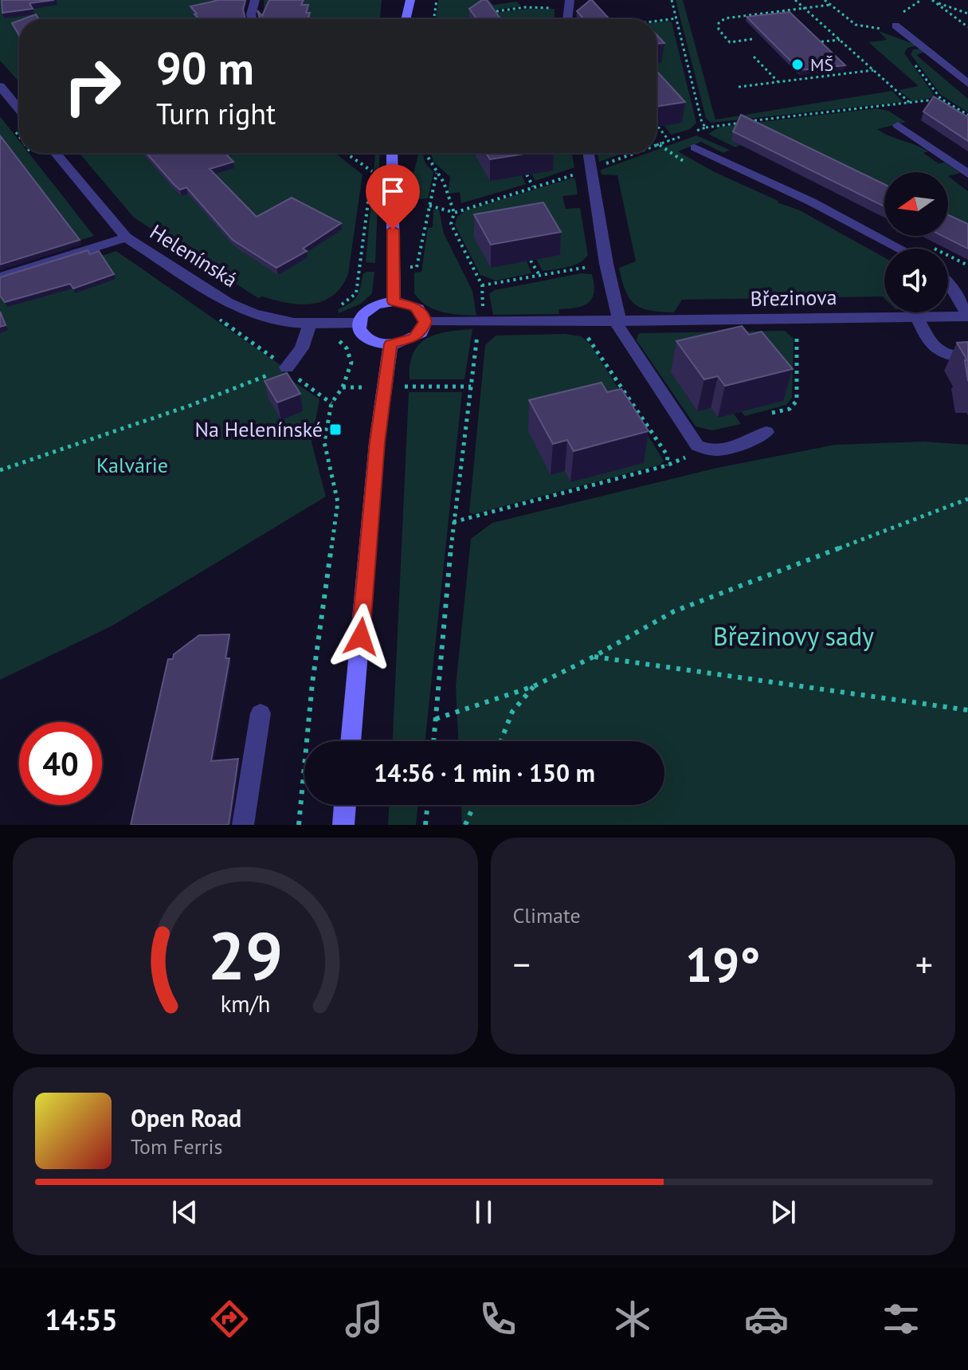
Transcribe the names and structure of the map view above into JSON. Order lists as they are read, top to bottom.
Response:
{
  "streets": {
    "street": ["Helenínská", "Březinova"]
  },
  "crossings": [
    ["Helenínská", "Březinova"]
  ],
  "parks": ["Kalvárie", "Březinovy sady"],
  "places": {
    "other": ["MŠ"],
    "transit": ["Na Helenínské"]
  },
  "north": "left",
  "page": {
    "turn": ["90 m", "Turn right"],
    "limit": "40",
    "trip": "14:56 · 1 min · 150 m",
    "tile": "Climate",
    "heat": ["−", "19°", "+"],
    "song": ["Open Road", "Tom Ferris"],
    "tabs": "14:55",
    "gauge": ["29", "km/h"]
  }
}
